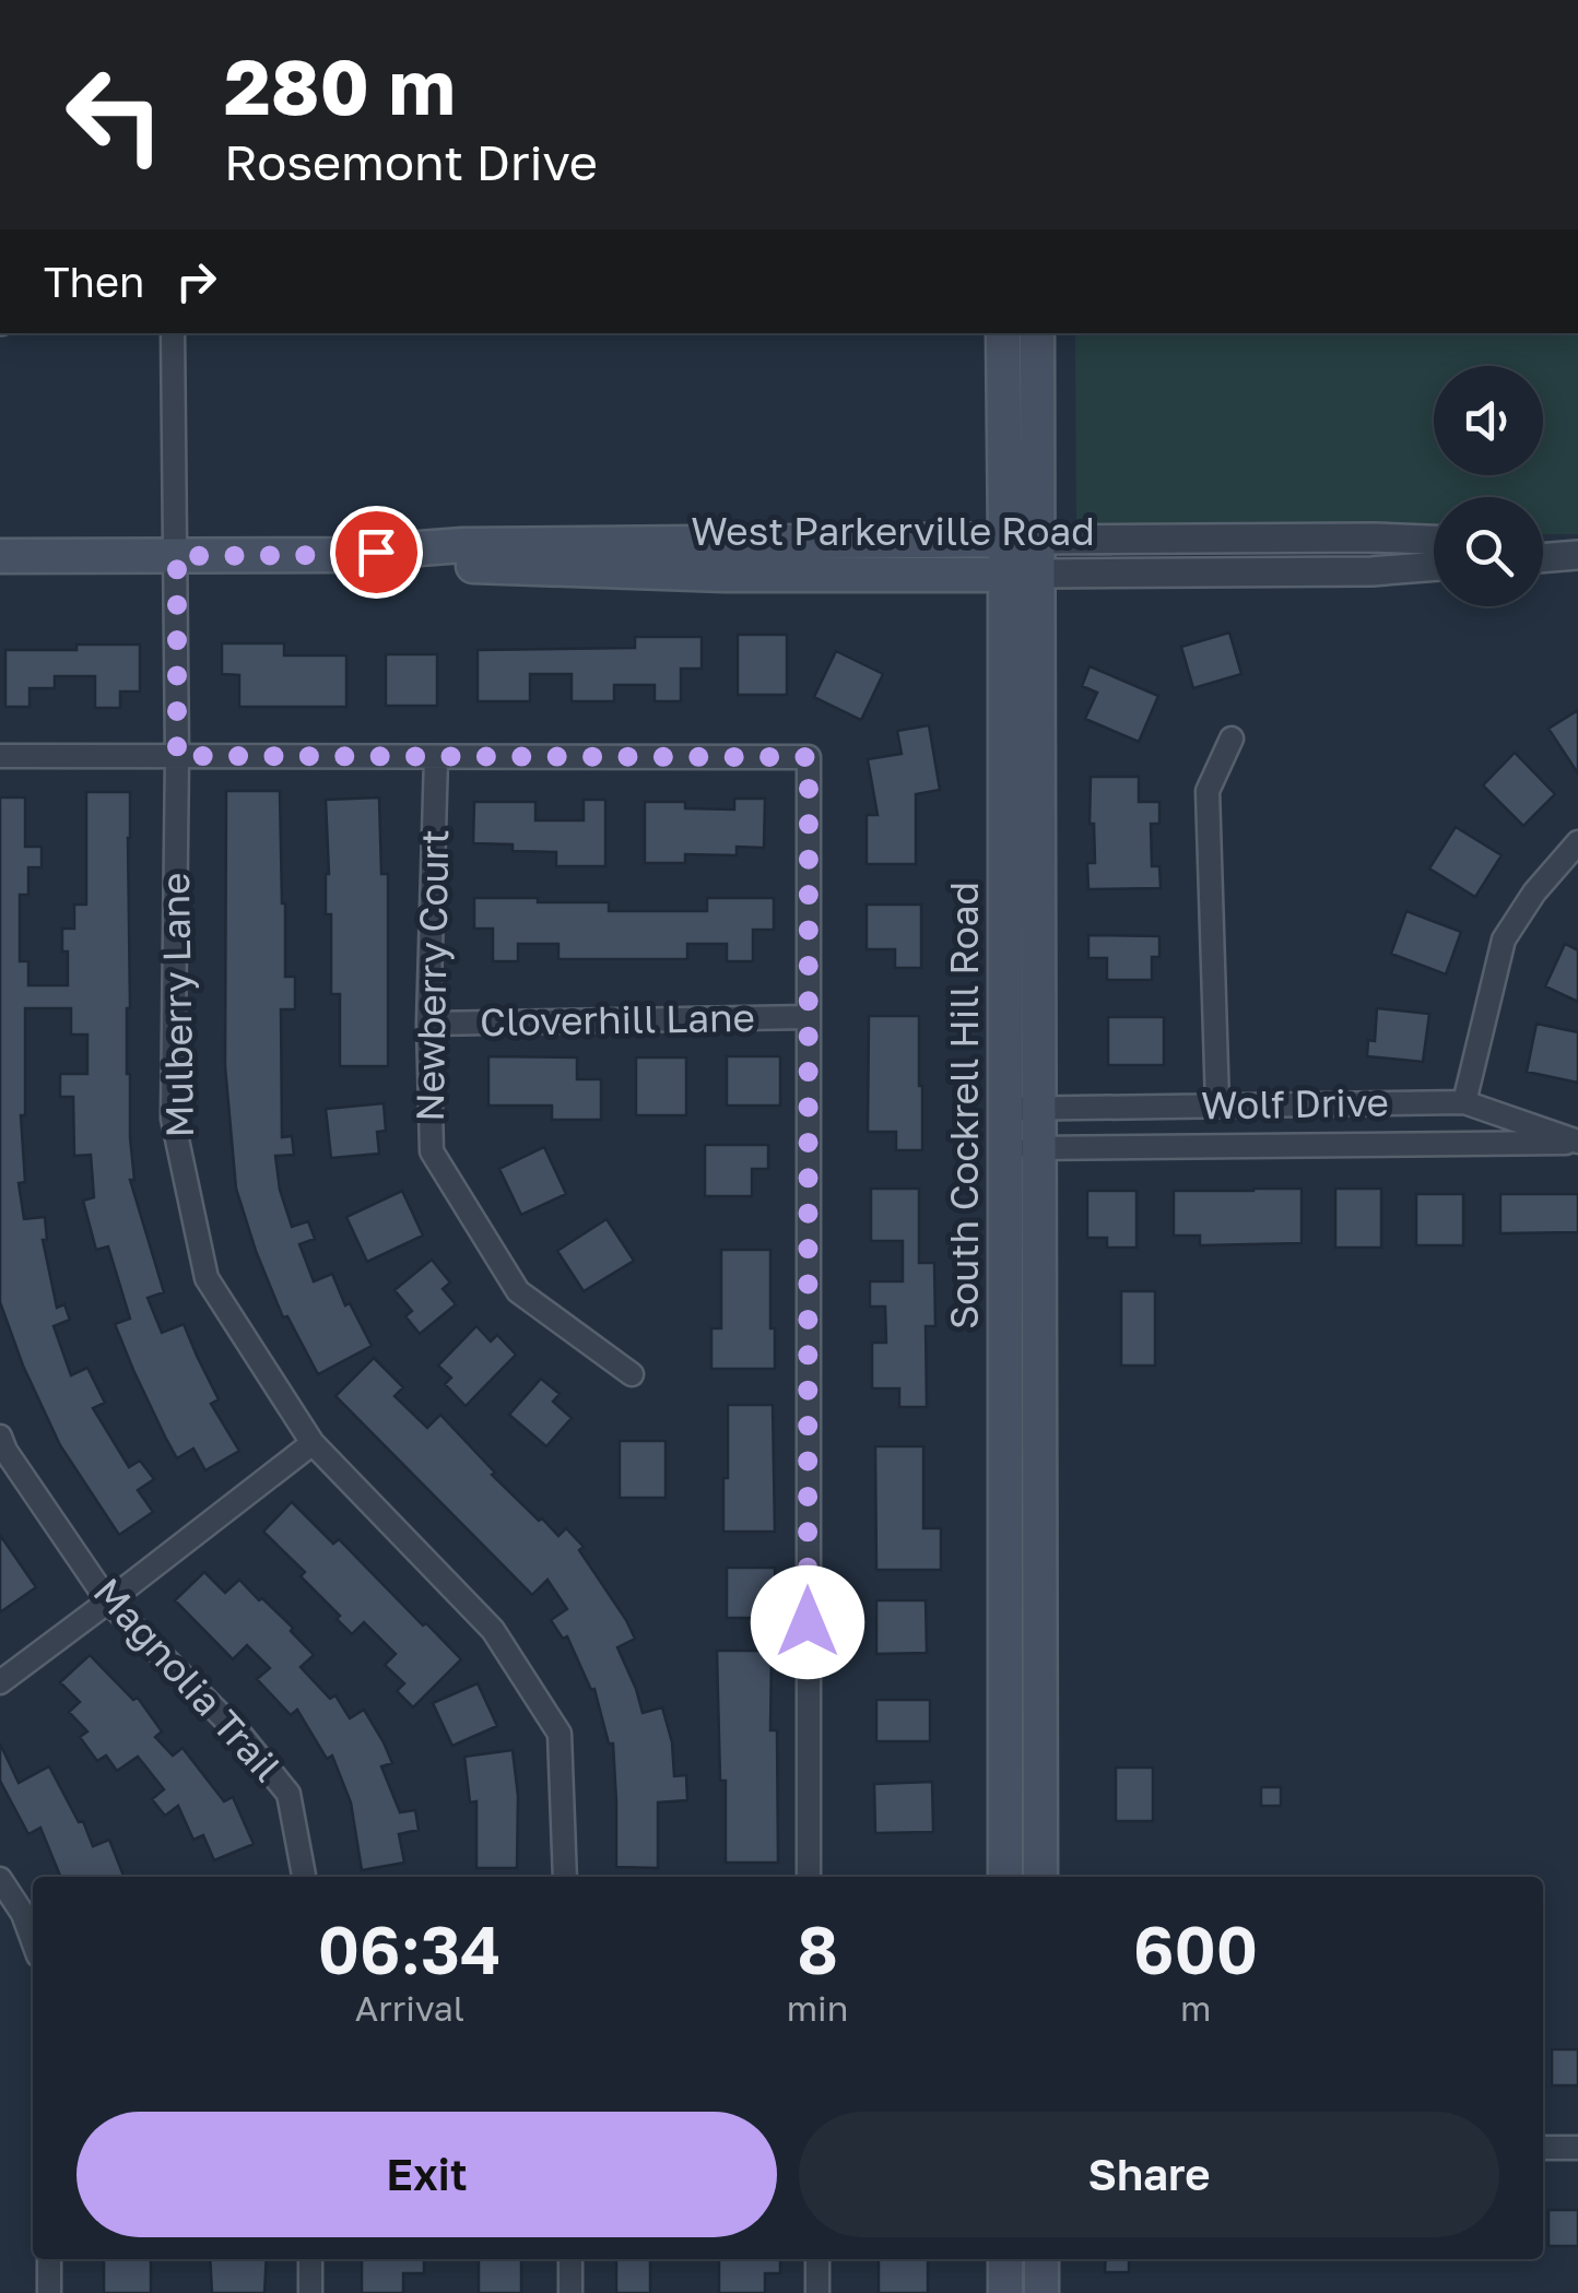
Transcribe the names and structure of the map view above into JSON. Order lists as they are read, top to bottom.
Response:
{
  "streets": {
    "main road": ["West Parkerville Road", "South Cockrell Hill Road"],
    "street": [
      "Newberry Court",
      "Mulberry Lane",
      "Cloverhill Lane",
      "Wolf Drive",
      "Magnolia Trail"
    ]
  },
  "crossings": [
    ["West Parkerville Road", "Mulberry Lane"],
    ["West Parkerville Road", "South Cockrell Hill Road"],
    ["Newberry Court", "Cloverhill Lane"],
    ["Wolf Drive", "South Cockrell Hill Road"]
  ],
  "page": {
    "turn": ["280 m", "Rosemont Drive"],
    "then": "Then",
    "eta": [
      "06:34",
      "Arrival",
      "8",
      "min",
      "600",
      "m"
    ],
    "buttons": ["Exit", "Share"]
  }
}
